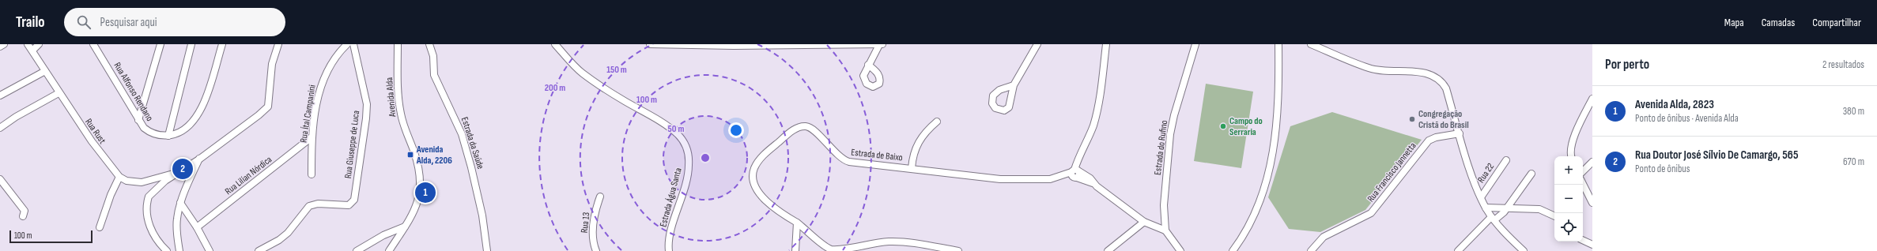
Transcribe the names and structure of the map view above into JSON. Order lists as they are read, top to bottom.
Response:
{
  "streets": {
    "street": [
      "Rua Alfonso Rendano",
      "Avenida Alda",
      "Rua Ítal Campanini",
      "Rua Rust",
      "Estrada da Saúde",
      "Rua Giuseppe de Luca",
      "Estrada do Rufino",
      "Estrada de Baixo",
      "Rua Francisco Jannetta",
      "Rua 22",
      "Rua Lilian Nórdica",
      "Estrada Água Santa",
      "Rua 13"
    ]
  },
  "crossings": [
    ["Rua Ítal Campanini", "Rua Lilian Nórdica"]
  ],
  "places": {
    "other": ["Congregação Cristã do Brasil", "Campo do Serraria"],
    "transit": ["Avenida Alda, 2206"]
  },
  "scale_bar": "100 m",
  "page": {
    "header": "Trailo",
    "search": "Pesquisar aqui",
    "nav": ["Mapa", "Camadas", "Compartilhar"],
    "heading": ["Por perto", "2 resultados"],
    "list": [
      {
        "mark": "1",
        "name": "Avenida Alda, 2823",
        "note": "Ponto de ônibus · Avenida Alda",
        "value": "380 m"
      },
      {
        "mark": "2",
        "name": "Rua Doutor José Sílvio De Camargo, 565",
        "note": "Ponto de ônibus",
        "value": "670 m"
      }
    ],
    "map_buttons": ["+", "−"],
    "pins": ["2", "1"],
    "scale": "100 m"
  },
  "rings": [
    "150 m",
    "200 m",
    "100 m",
    "50 m"
  ]
}
